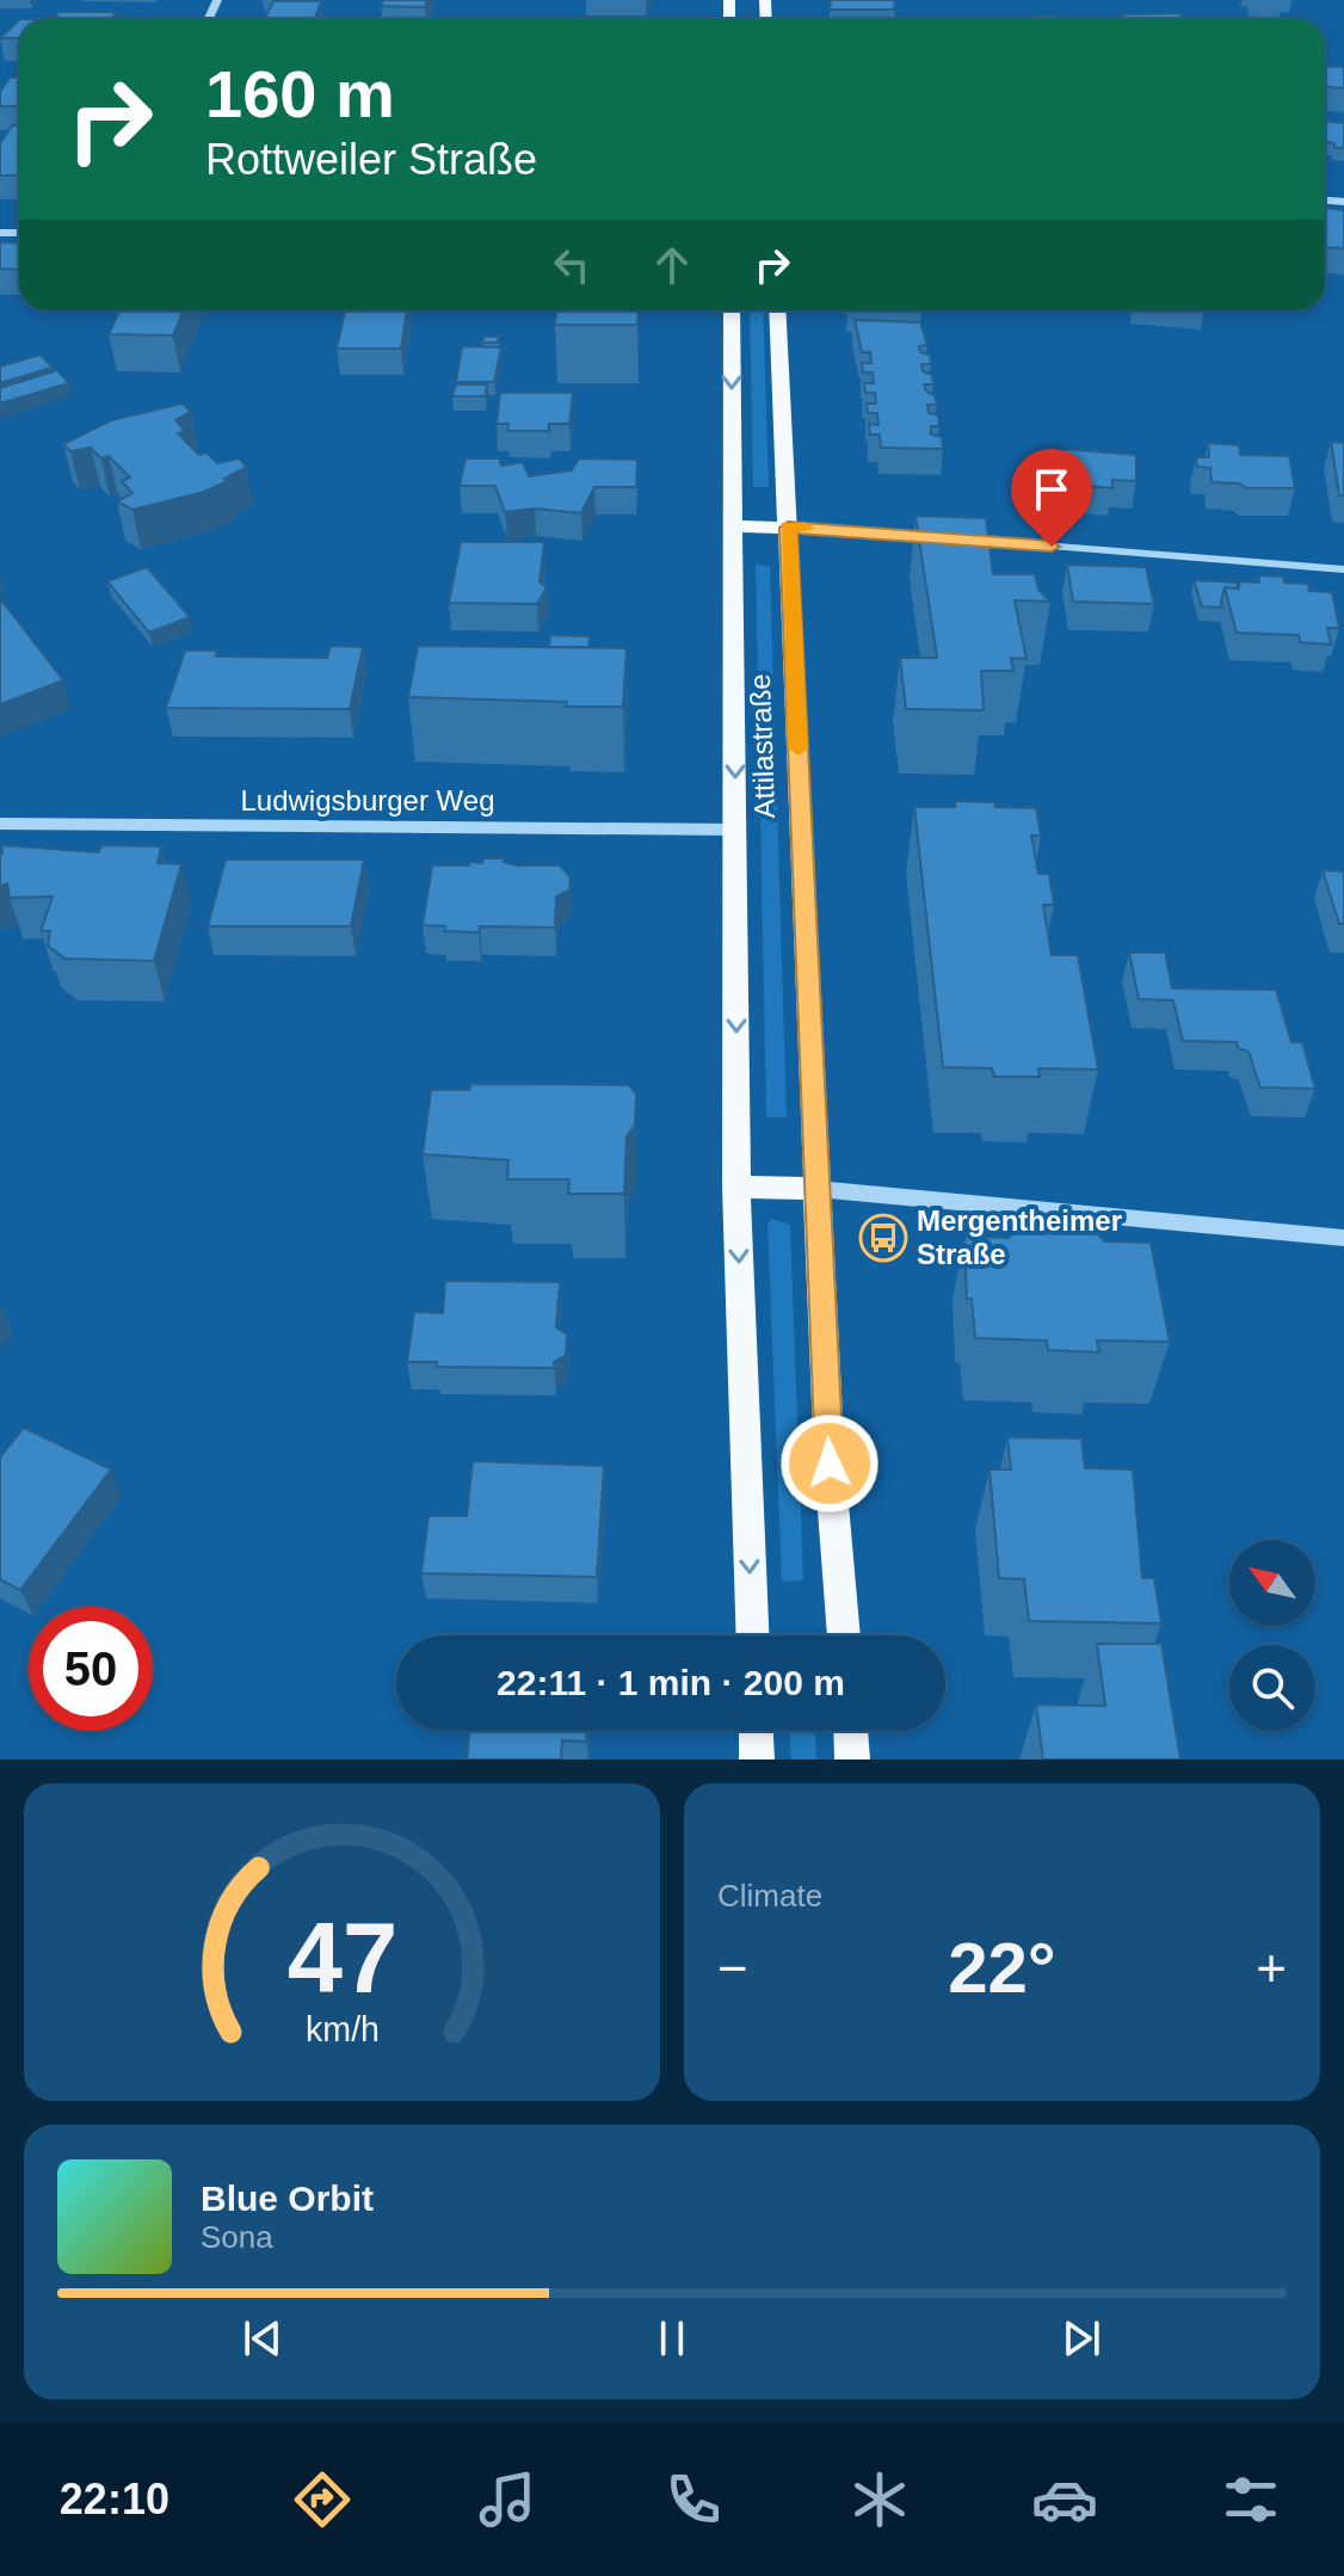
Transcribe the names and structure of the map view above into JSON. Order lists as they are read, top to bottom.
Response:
{
  "streets": {
    "main road": ["Attilastraße"],
    "street": ["Ludwigsburger Weg"]
  },
  "crossings": [
    ["Attilastraße", "Ludwigsburger Weg"]
  ],
  "places": {
    "bus stop": ["Mergentheimer Straße"]
  },
  "north": "top left",
  "page": {
    "turn": ["160 m", "Rottweiler Straße"],
    "limit": "50",
    "trip": "22:11 · 1 min · 200 m",
    "tile": "Climate",
    "heat": ["−", "22°", "+"],
    "song": ["Blue Orbit", "Sona"],
    "tabs": "22:10",
    "gauge": ["47", "km/h"]
  }
}
